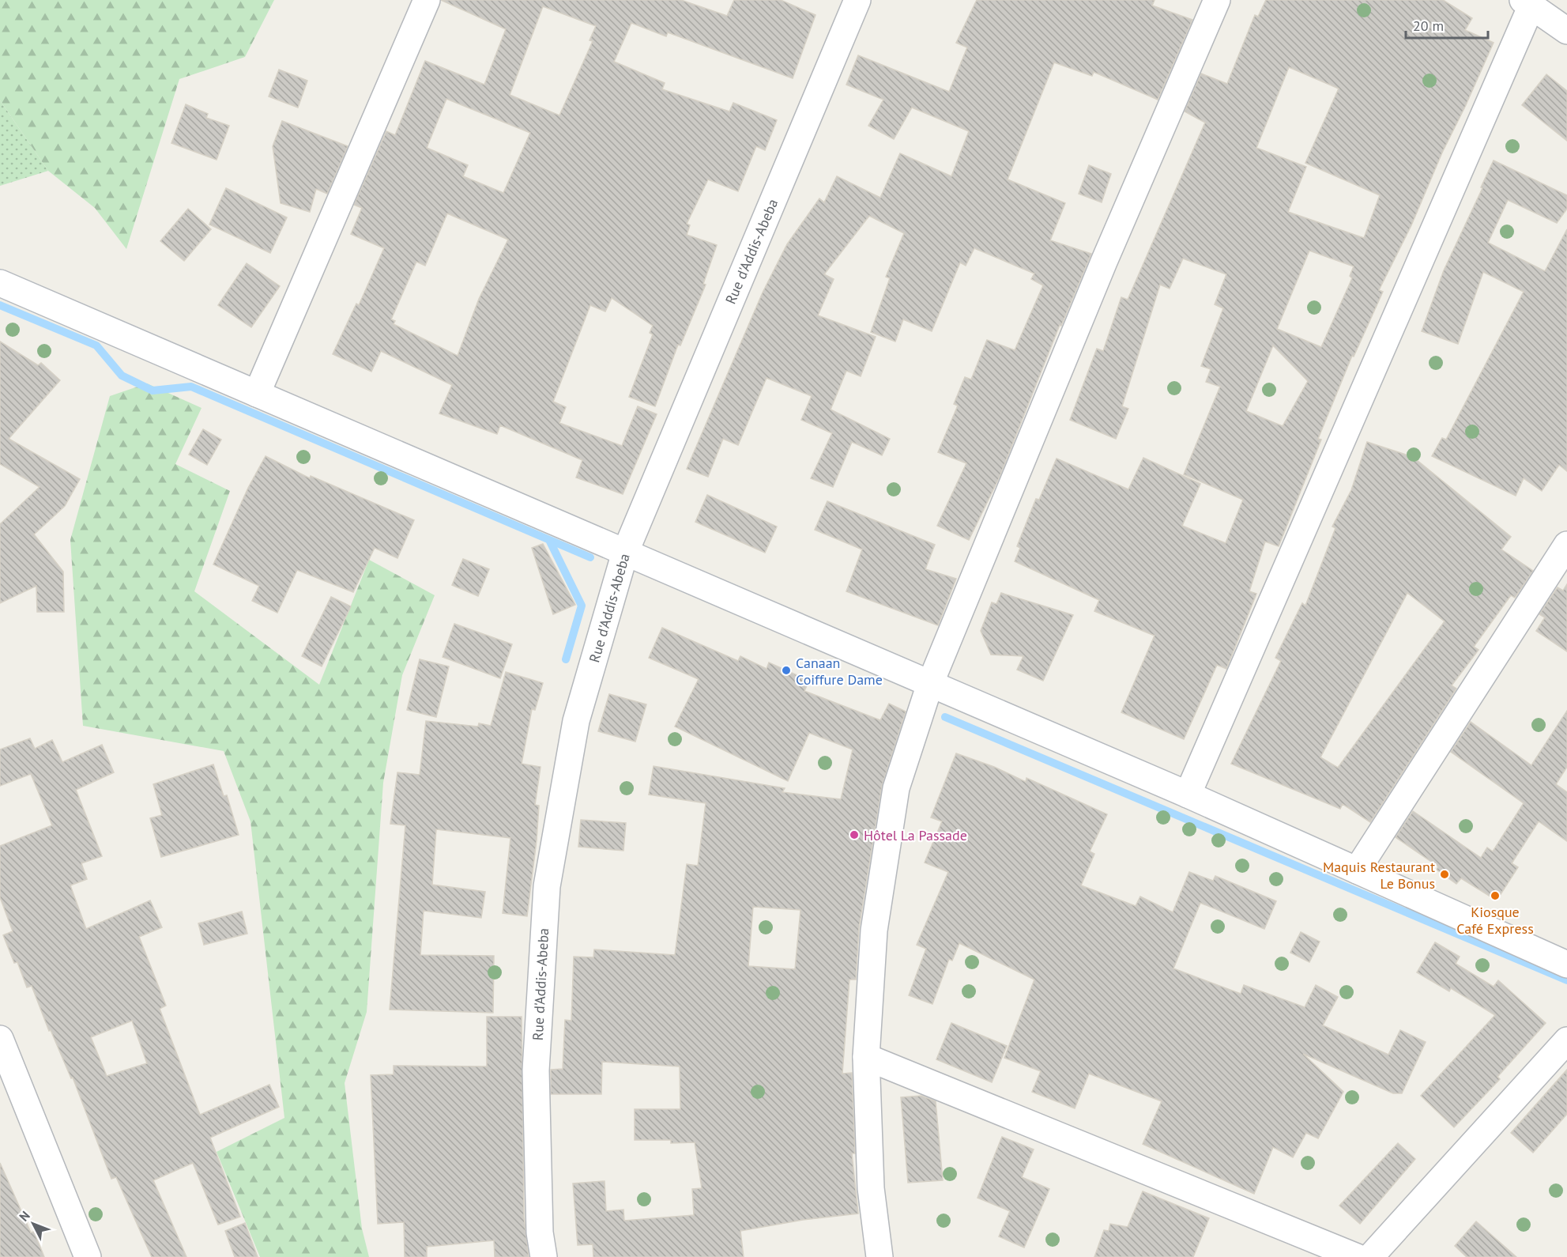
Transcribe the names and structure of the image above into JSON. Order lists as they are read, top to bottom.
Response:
{
  "streets": {
    "street": ["Rue d'Addis-Abeba"]
  },
  "places": [
    "Canaan Coiffure Dame",
    "Hôtel La Passade",
    "Maquis Restaurant Le Bonus",
    "Kiosque Café Express"
  ],
  "scale_bar": "20 m",
  "north": "top left"
}
